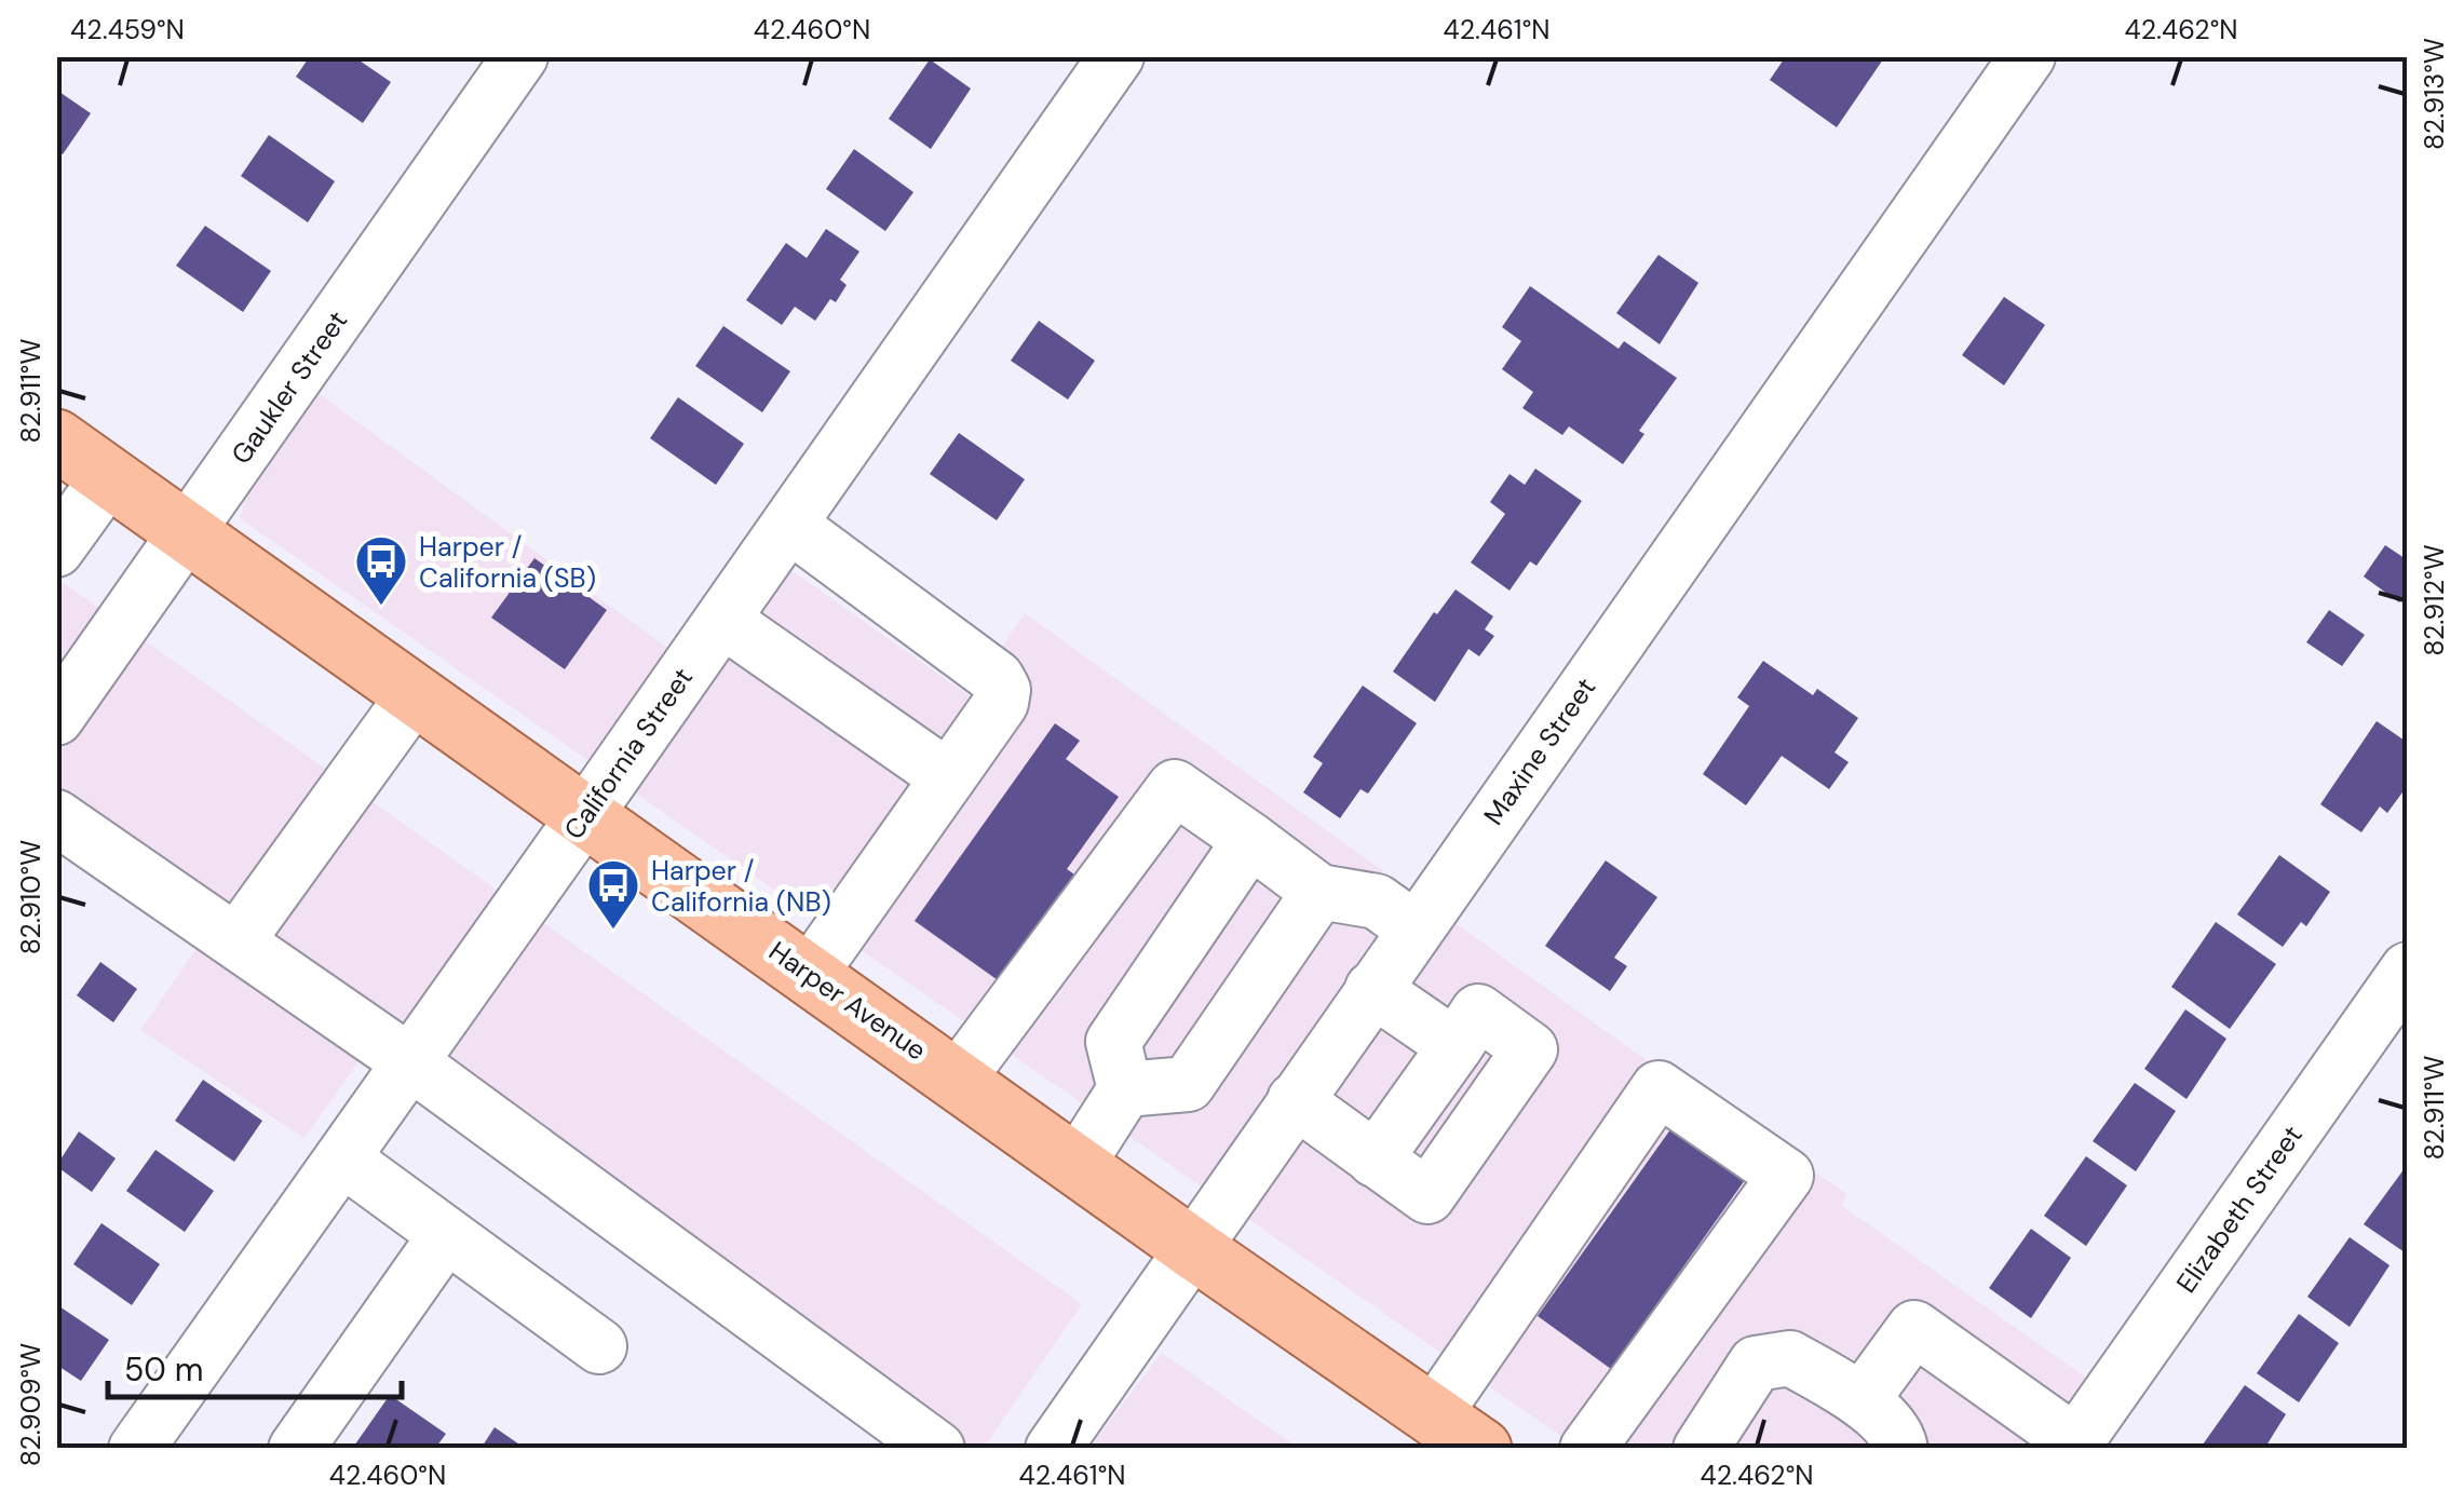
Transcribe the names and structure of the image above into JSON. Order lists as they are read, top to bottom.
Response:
{
  "streets": {
    "main road": ["Harper Avenue"],
    "street": [
      "Gaukler Street",
      "Maxine Street",
      "California Street",
      "Elizabeth Street"
    ]
  },
  "crossings": [
    ["Gaukler Street", "Harper Avenue"],
    ["Maxine Street", "Harper Avenue"],
    ["California Street", "Harper Avenue"]
  ],
  "places": {
    "bus stop": ["Harper / California (SB)", "Harper / California (NB)"]
  },
  "scale_bar": "50 m",
  "coordinates": [
    "42.459°N",
    "42.460°N",
    "42.461°N",
    "42.462°N",
    "82.913°W",
    "82.911°W",
    "82.912°W",
    "82.910°W",
    "82.909°W"
  ]
}
